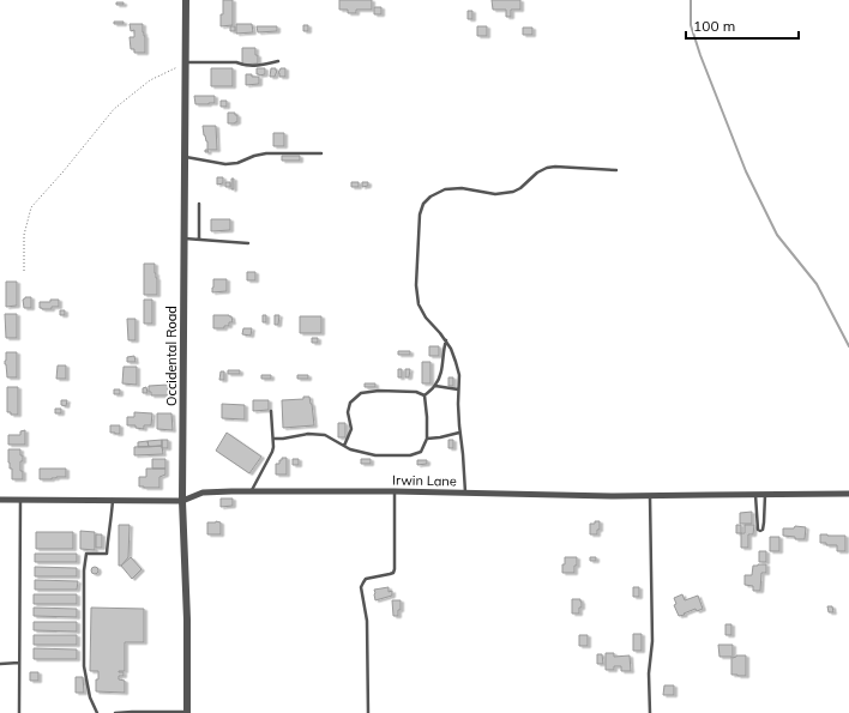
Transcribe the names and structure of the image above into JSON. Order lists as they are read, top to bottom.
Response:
{
  "streets": {
    "street": ["Occidental Road", "Irwin Lane"]
  },
  "crossings": [
    ["Occidental Road", "Irwin Lane"]
  ],
  "scale_bar": "100 m"
}
